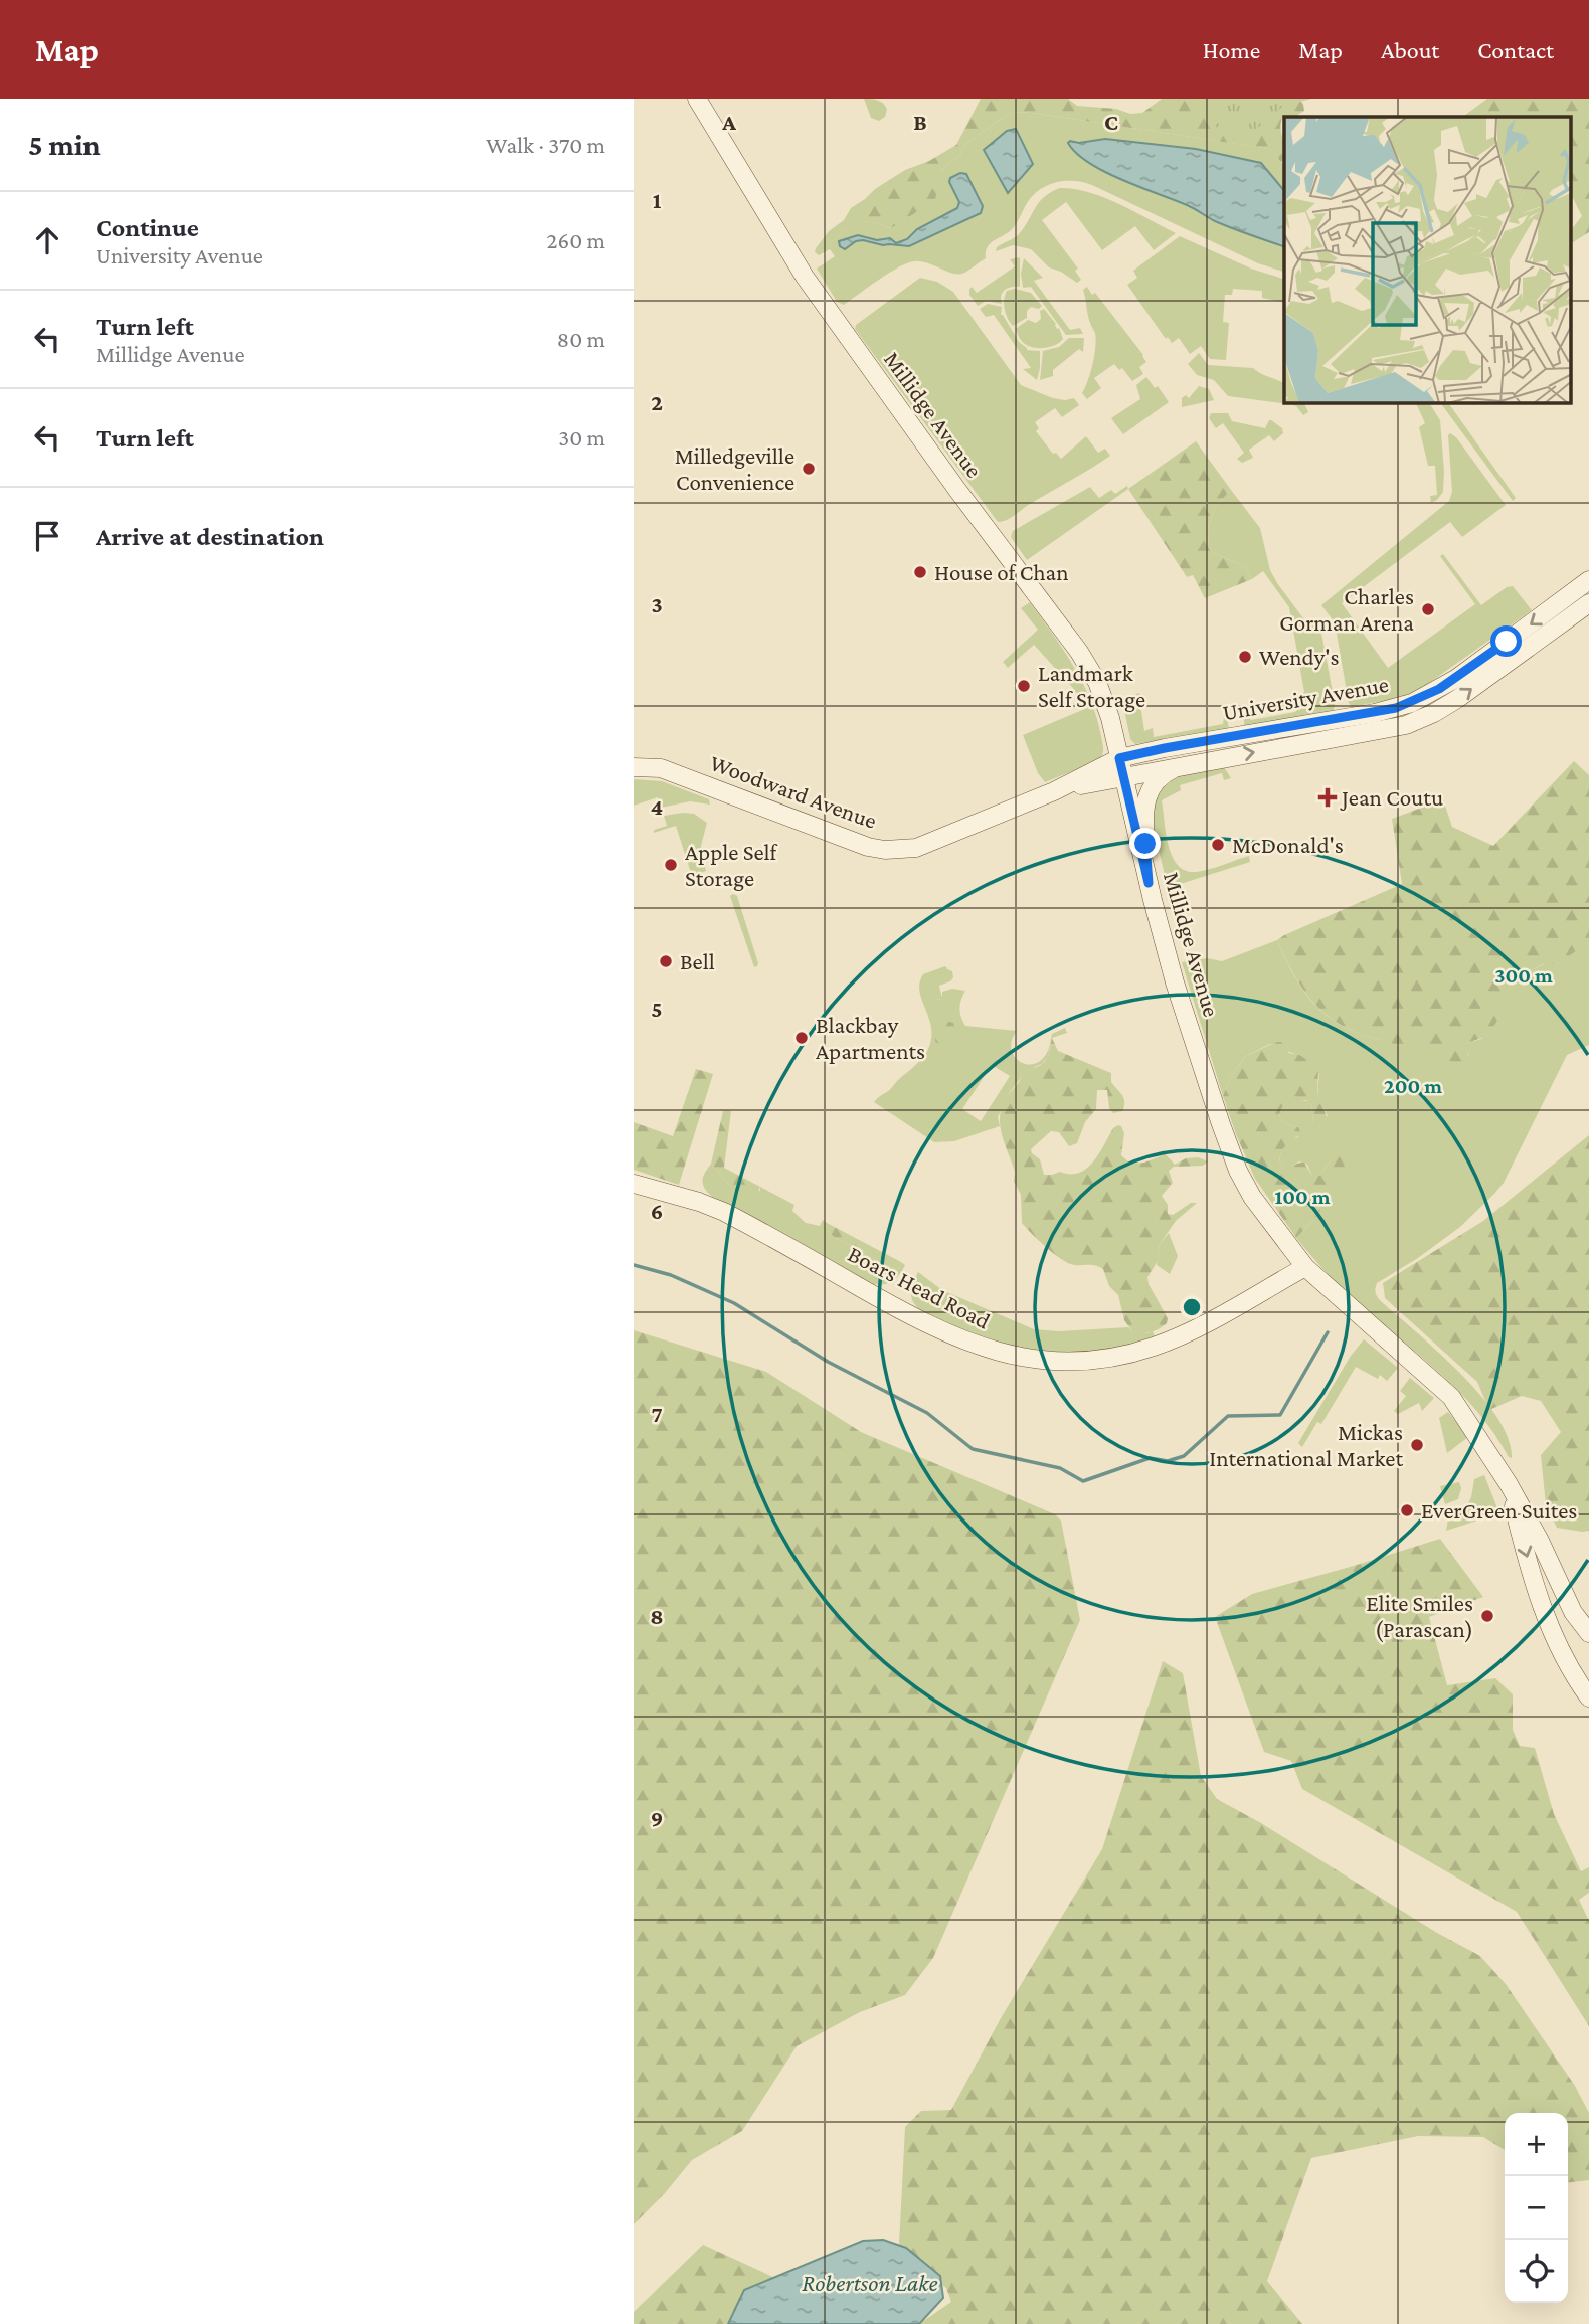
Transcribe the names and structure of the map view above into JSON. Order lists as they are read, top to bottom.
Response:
{
  "streets": {
    "main road": [
      "Millidge Avenue",
      "University Avenue",
      "Woodward Avenue",
      "Boars Head Road"
    ]
  },
  "crossings": [
    ["Millidge Avenue", "University Avenue"],
    ["Millidge Avenue", "Woodward Avenue"],
    ["Millidge Avenue", "Boars Head Road"],
    ["University Avenue", "Woodward Avenue"]
  ],
  "water": ["Robertson Lake"],
  "places": {
    "other": [
      "Milledgeville Convenience",
      "House of Chan",
      "Charles Gorman Arena",
      "Wendy's",
      "Landmark Self Storage",
      "McDonald's",
      "Apple Self Storage",
      "Bell",
      "Blackbay Apartments",
      "Mickas International Market",
      "EverGreen Suites",
      "Elite Smiles (Parascan)"
    ],
    "health": ["Jean Coutu"]
  },
  "page": {
    "header": "Map",
    "nav": [
      "Home",
      "Map",
      "About",
      "Contact"
    ],
    "heading": ["5 min", "Walk · 370 m"],
    "list": [
      ["Continue", "University Avenue", "260 m"],
      ["Turn left", "Millidge Avenue", "80 m"],
      ["Turn left", "30 m"],
      "Arrive at destination"
    ],
    "map_buttons": ["+", "−"]
  },
  "grid": {
    "columns": ["A", "B", "C"],
    "rows": [
      "1",
      "2",
      "3",
      "4",
      "5",
      "6",
      "7",
      "8",
      "9"
    ]
  },
  "rings": ["300 m", "200 m", "100 m"]
}
